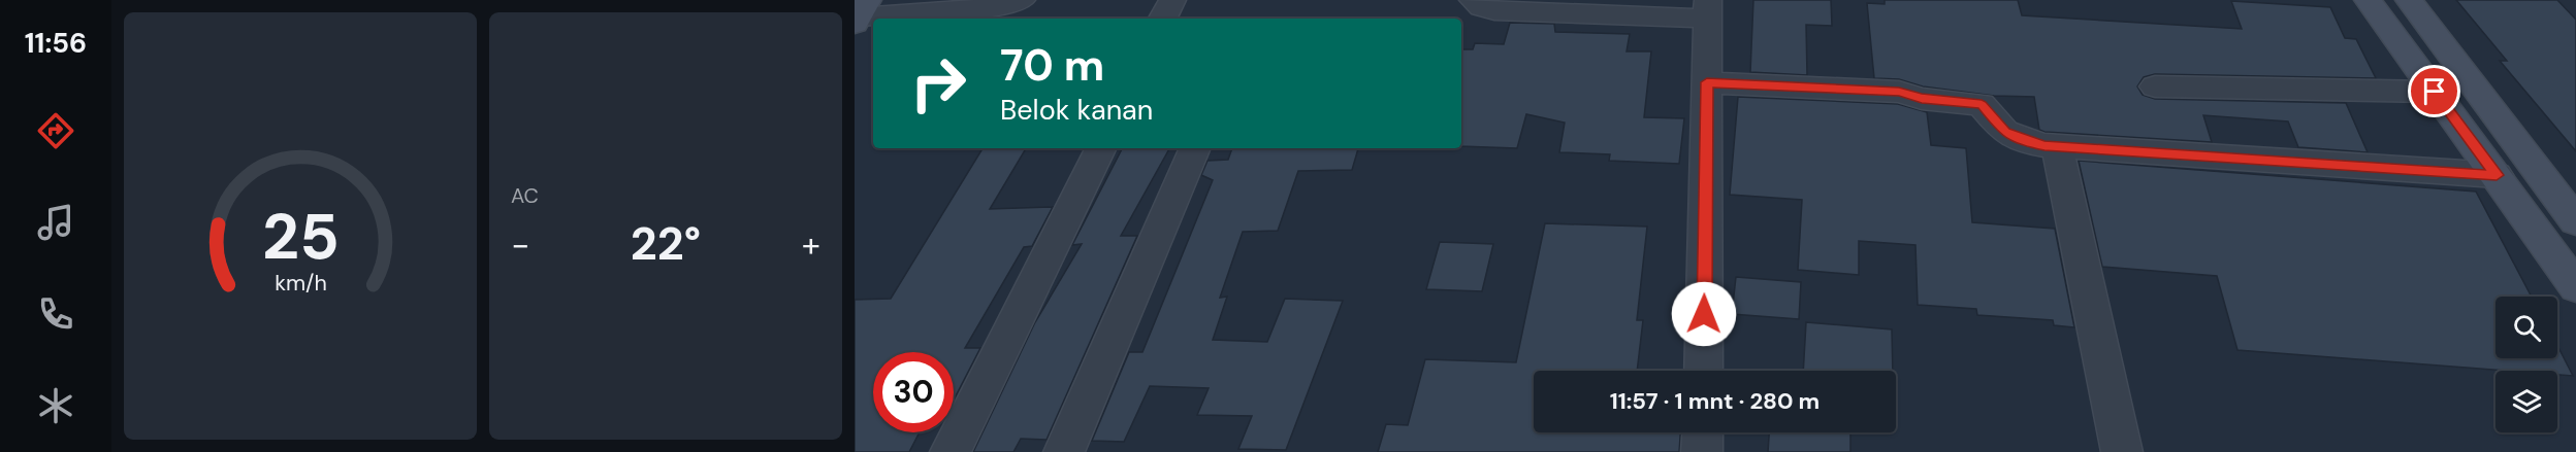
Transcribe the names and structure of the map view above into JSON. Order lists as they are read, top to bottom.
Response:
{
  "page": {
    "tabs": "11:56",
    "tile": "AC",
    "turn": ["70 m", "Belok kanan"],
    "heat": ["−", "22°", "+"],
    "limit": "30",
    "trip": "11:57 · 1 mnt · 280 m",
    "gauge": ["25", "km/h"]
  }
}
